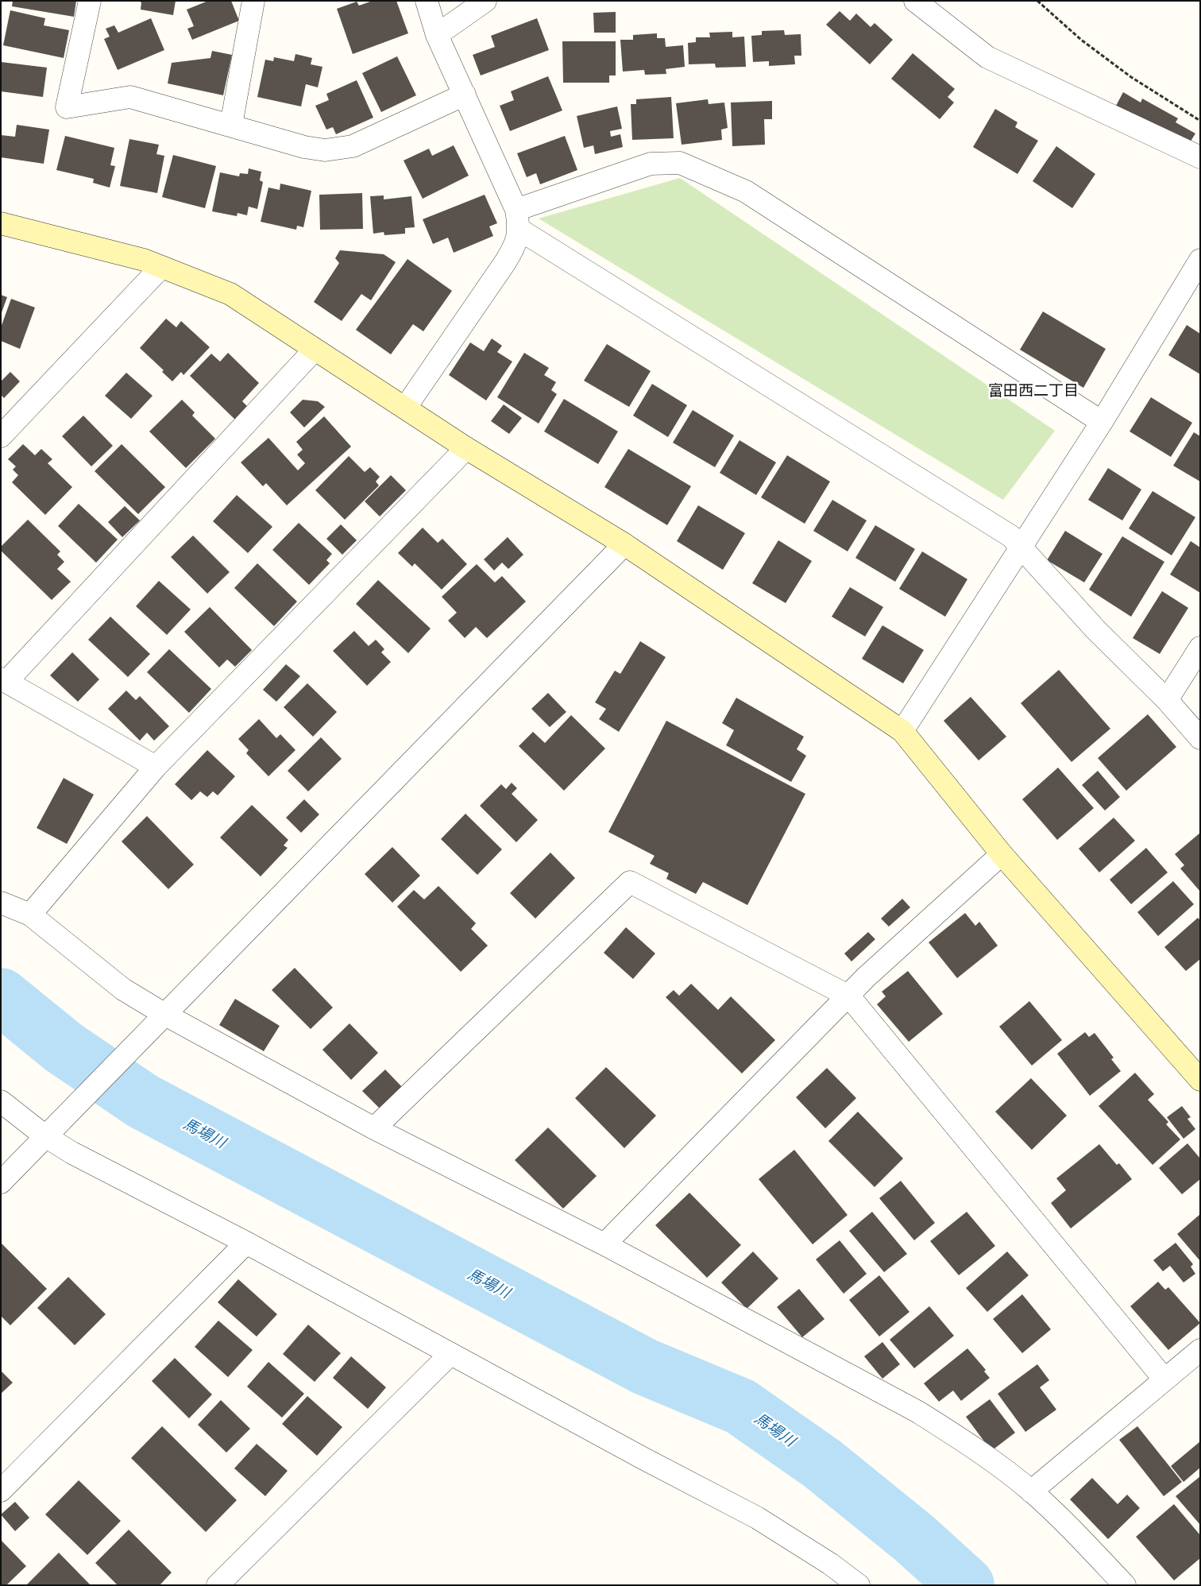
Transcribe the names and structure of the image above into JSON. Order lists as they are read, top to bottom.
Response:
{
  "districts": ["富田西二丁目"],
  "water": ["馬場川"]
}
